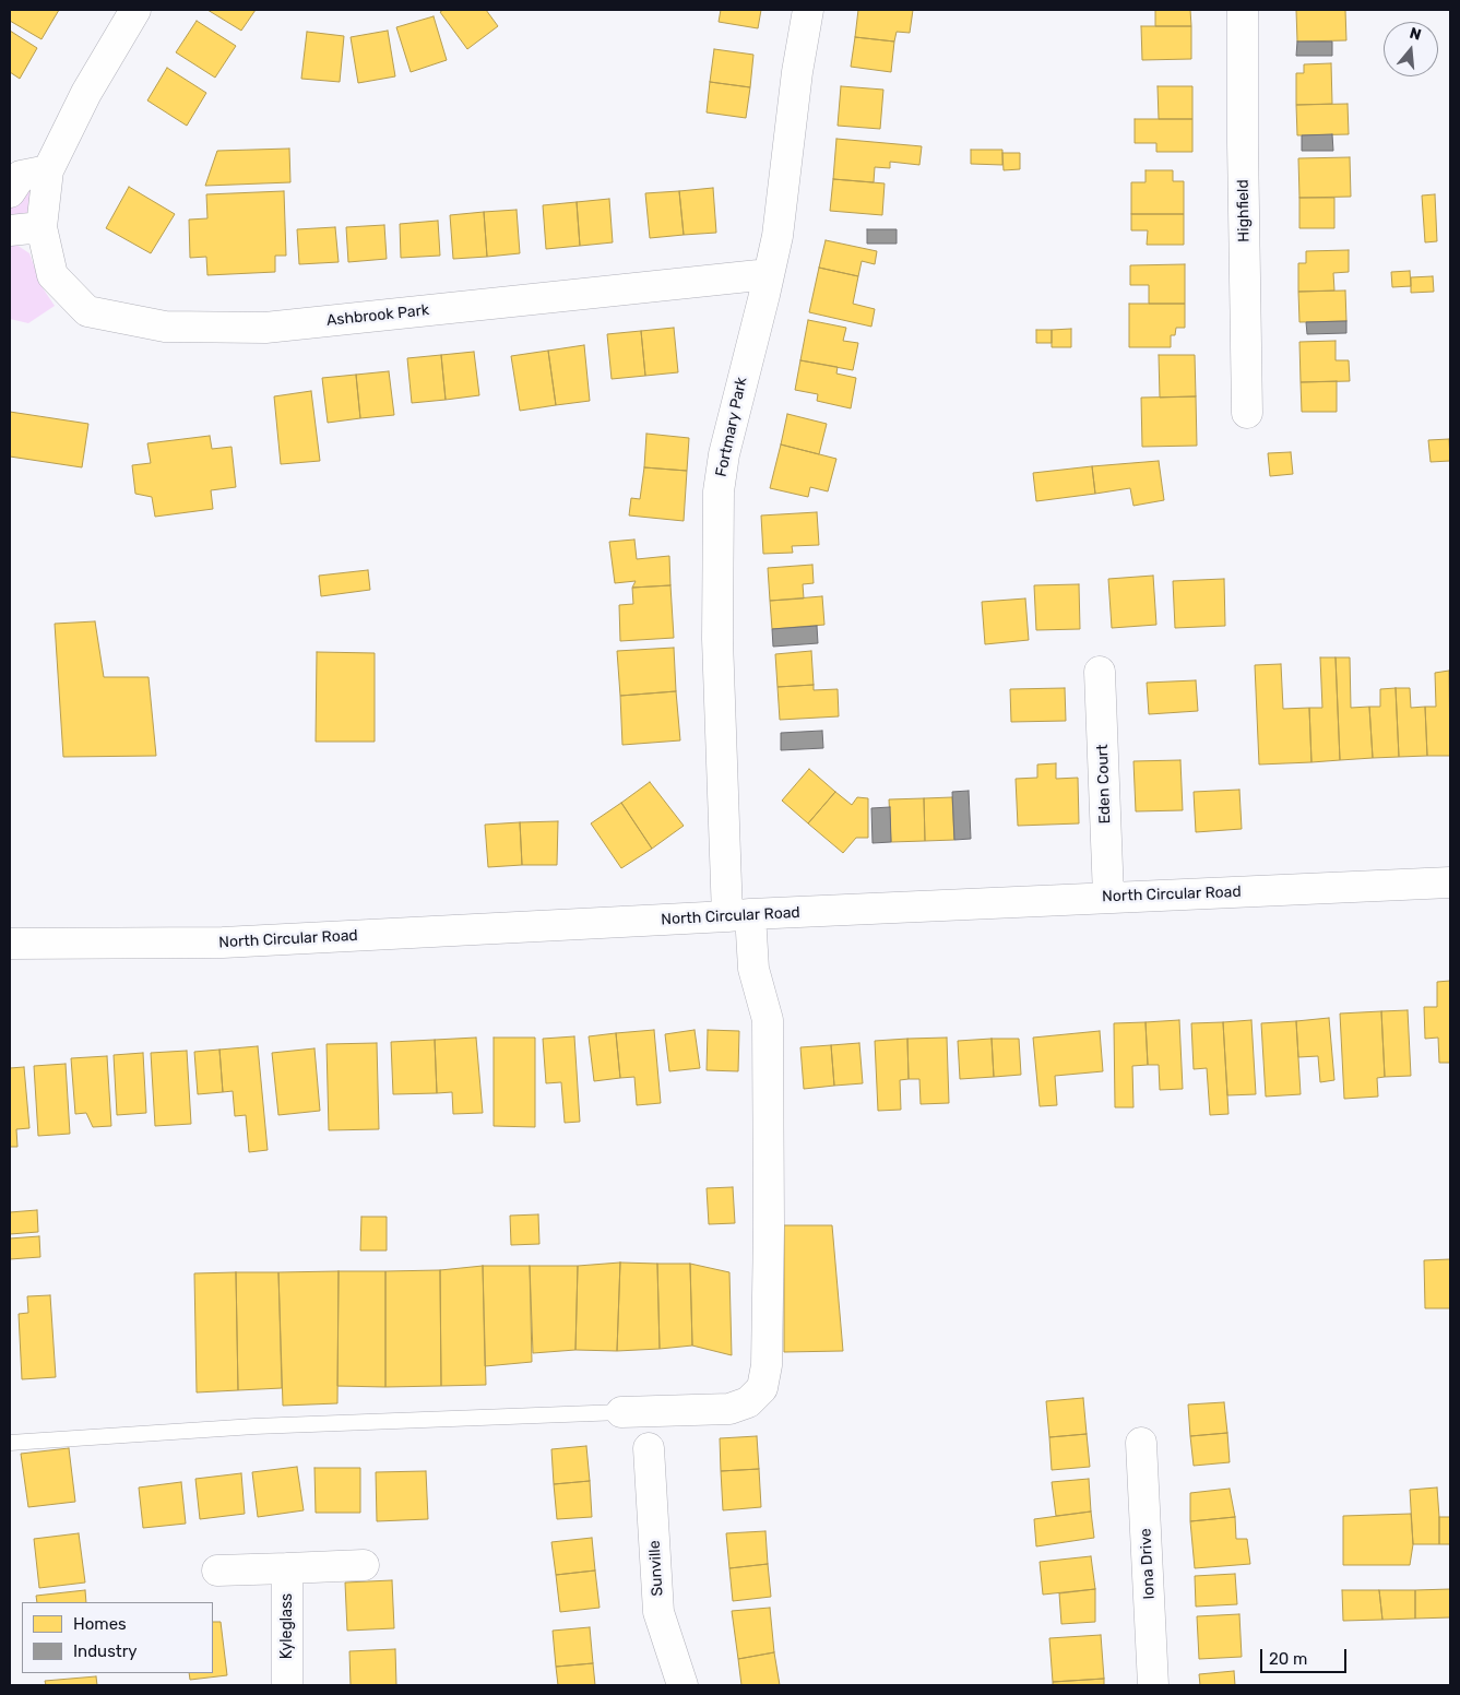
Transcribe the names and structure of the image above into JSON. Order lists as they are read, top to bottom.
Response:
{
  "streets": {
    "street": [
      "Highfield",
      "Ashbrook Park",
      "Fortmary Park",
      "Eden Court",
      "North Circular Road",
      "Iona Drive",
      "Sunville",
      "Kyleglass"
    ]
  },
  "crossings": [
    ["Ashbrook Park", "Fortmary Park"],
    ["Fortmary Park", "North Circular Road"],
    ["Eden Court", "North Circular Road"]
  ],
  "legend": ["Homes", "Industry"],
  "scale_bar": "20 m",
  "north": "top"
}
